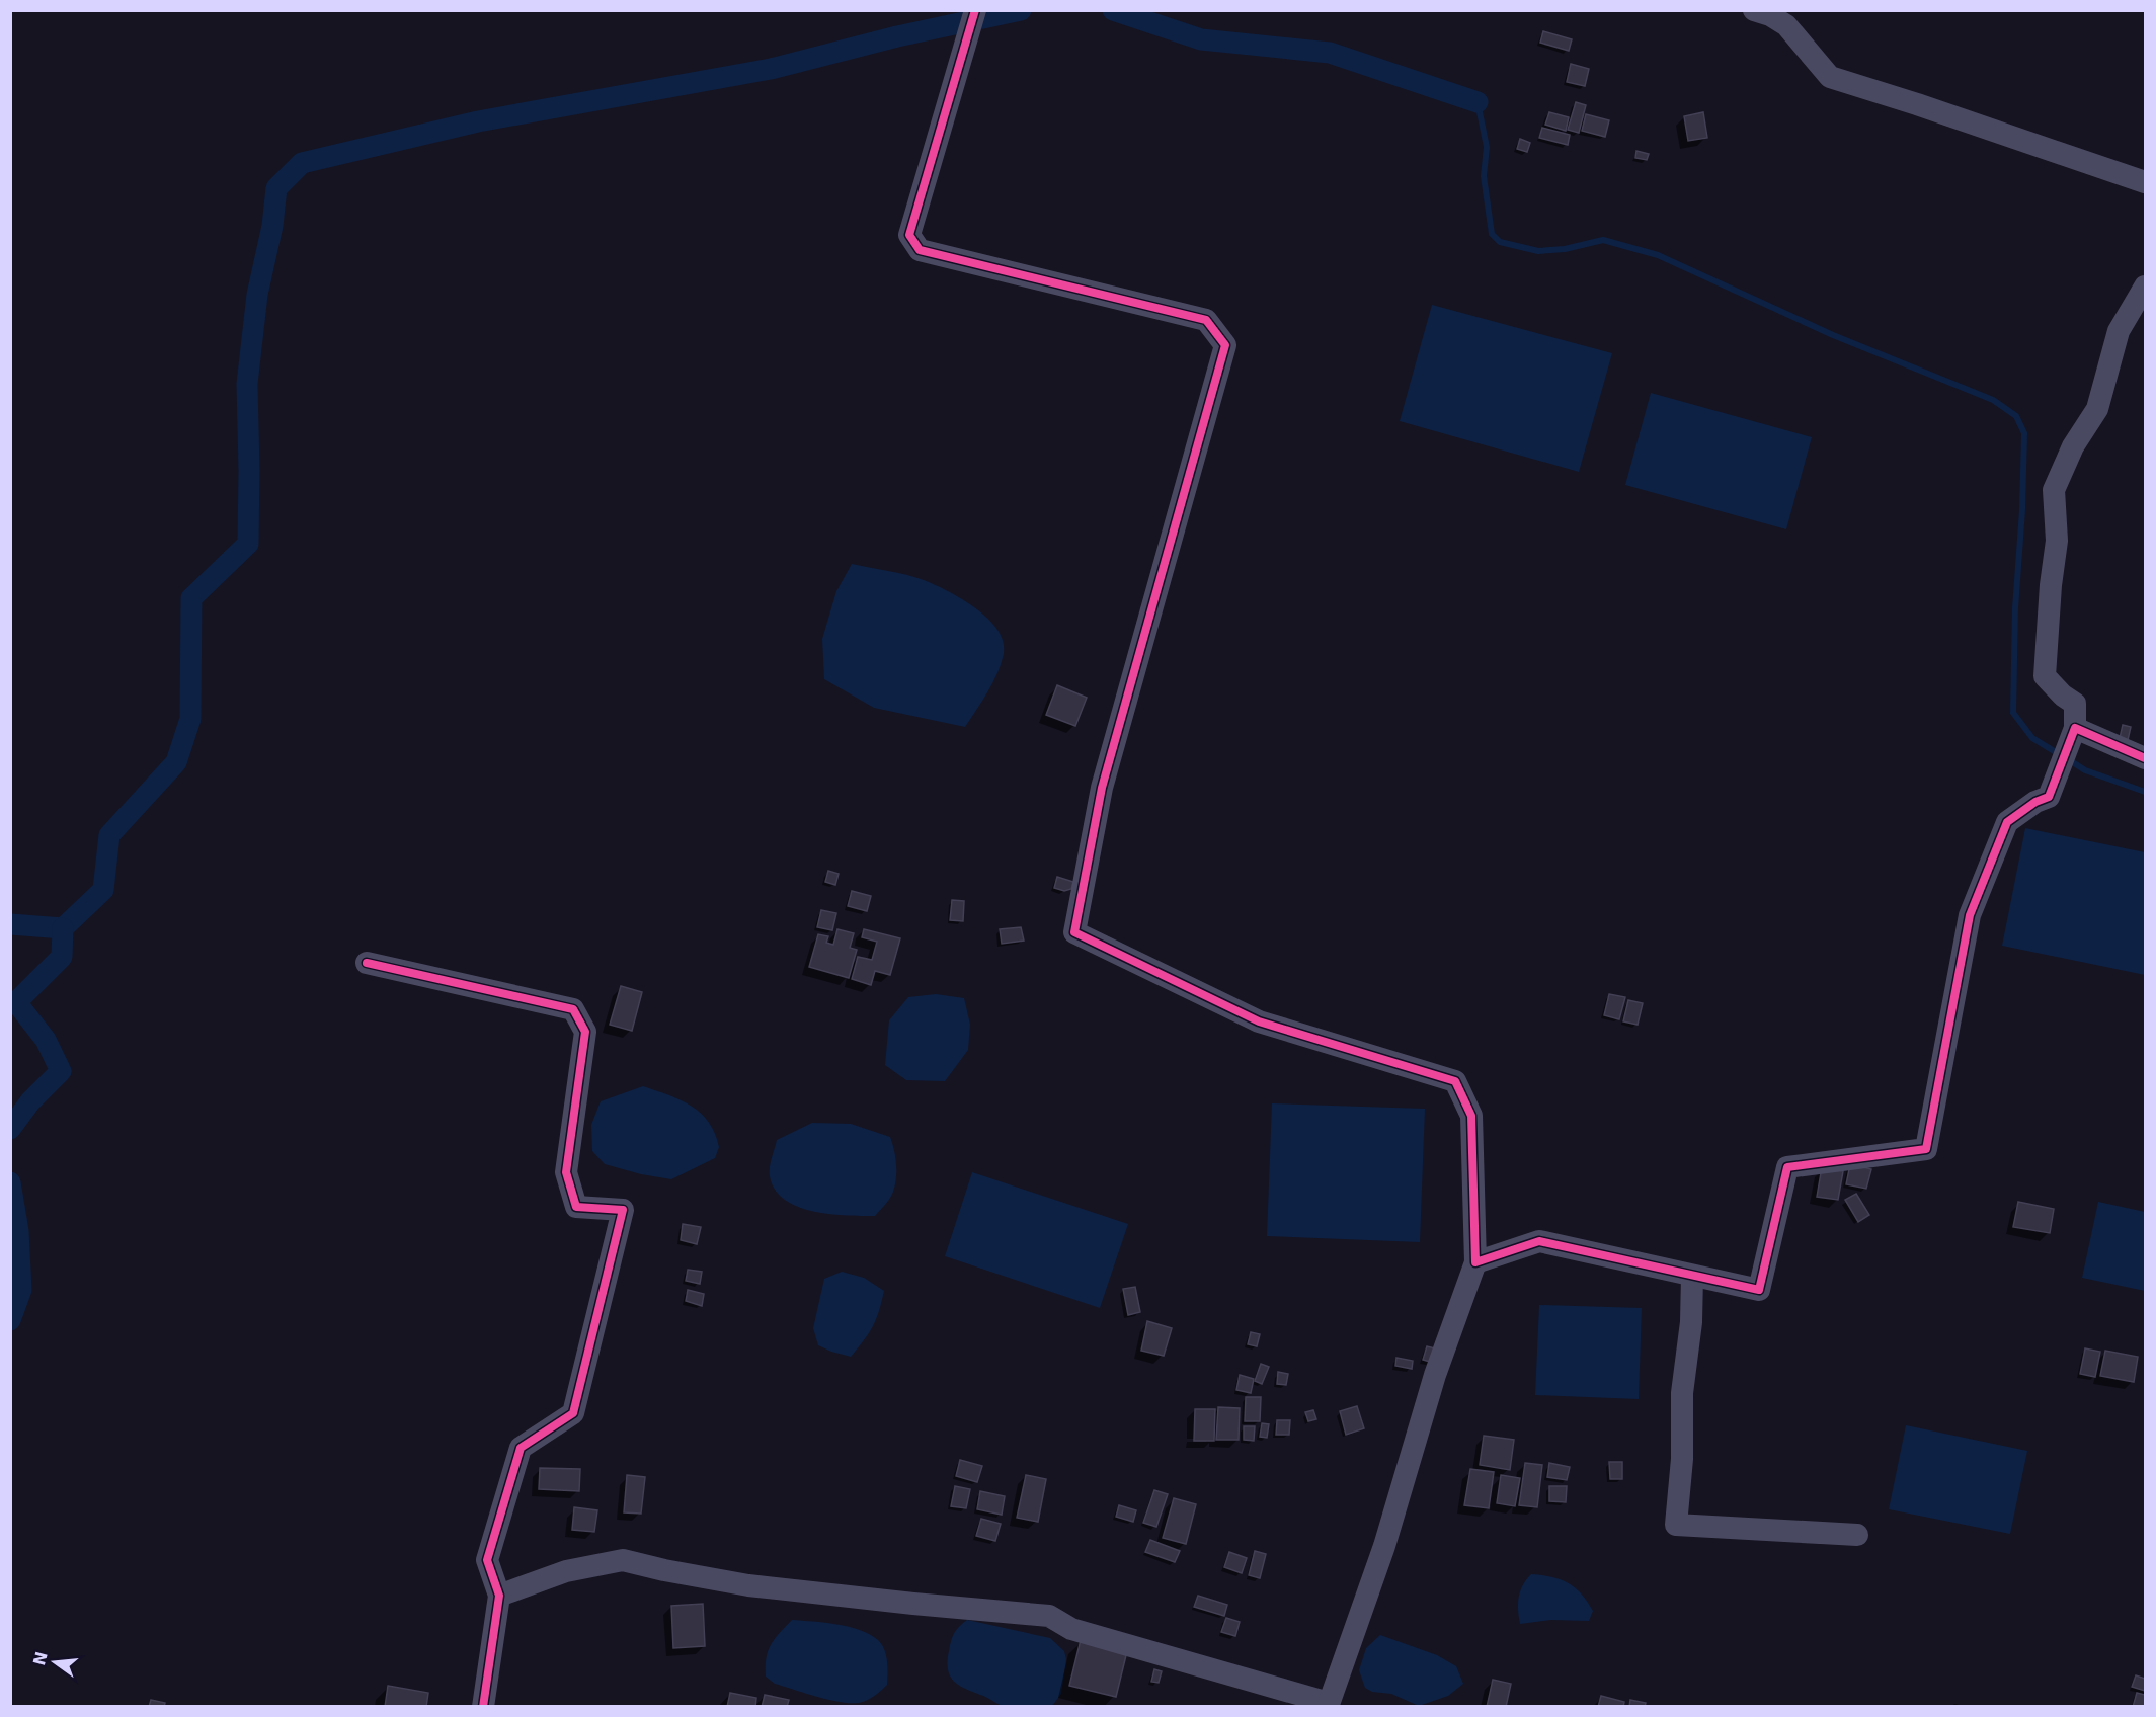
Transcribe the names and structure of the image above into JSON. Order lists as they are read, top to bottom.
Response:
{
  "north": "left"
}
